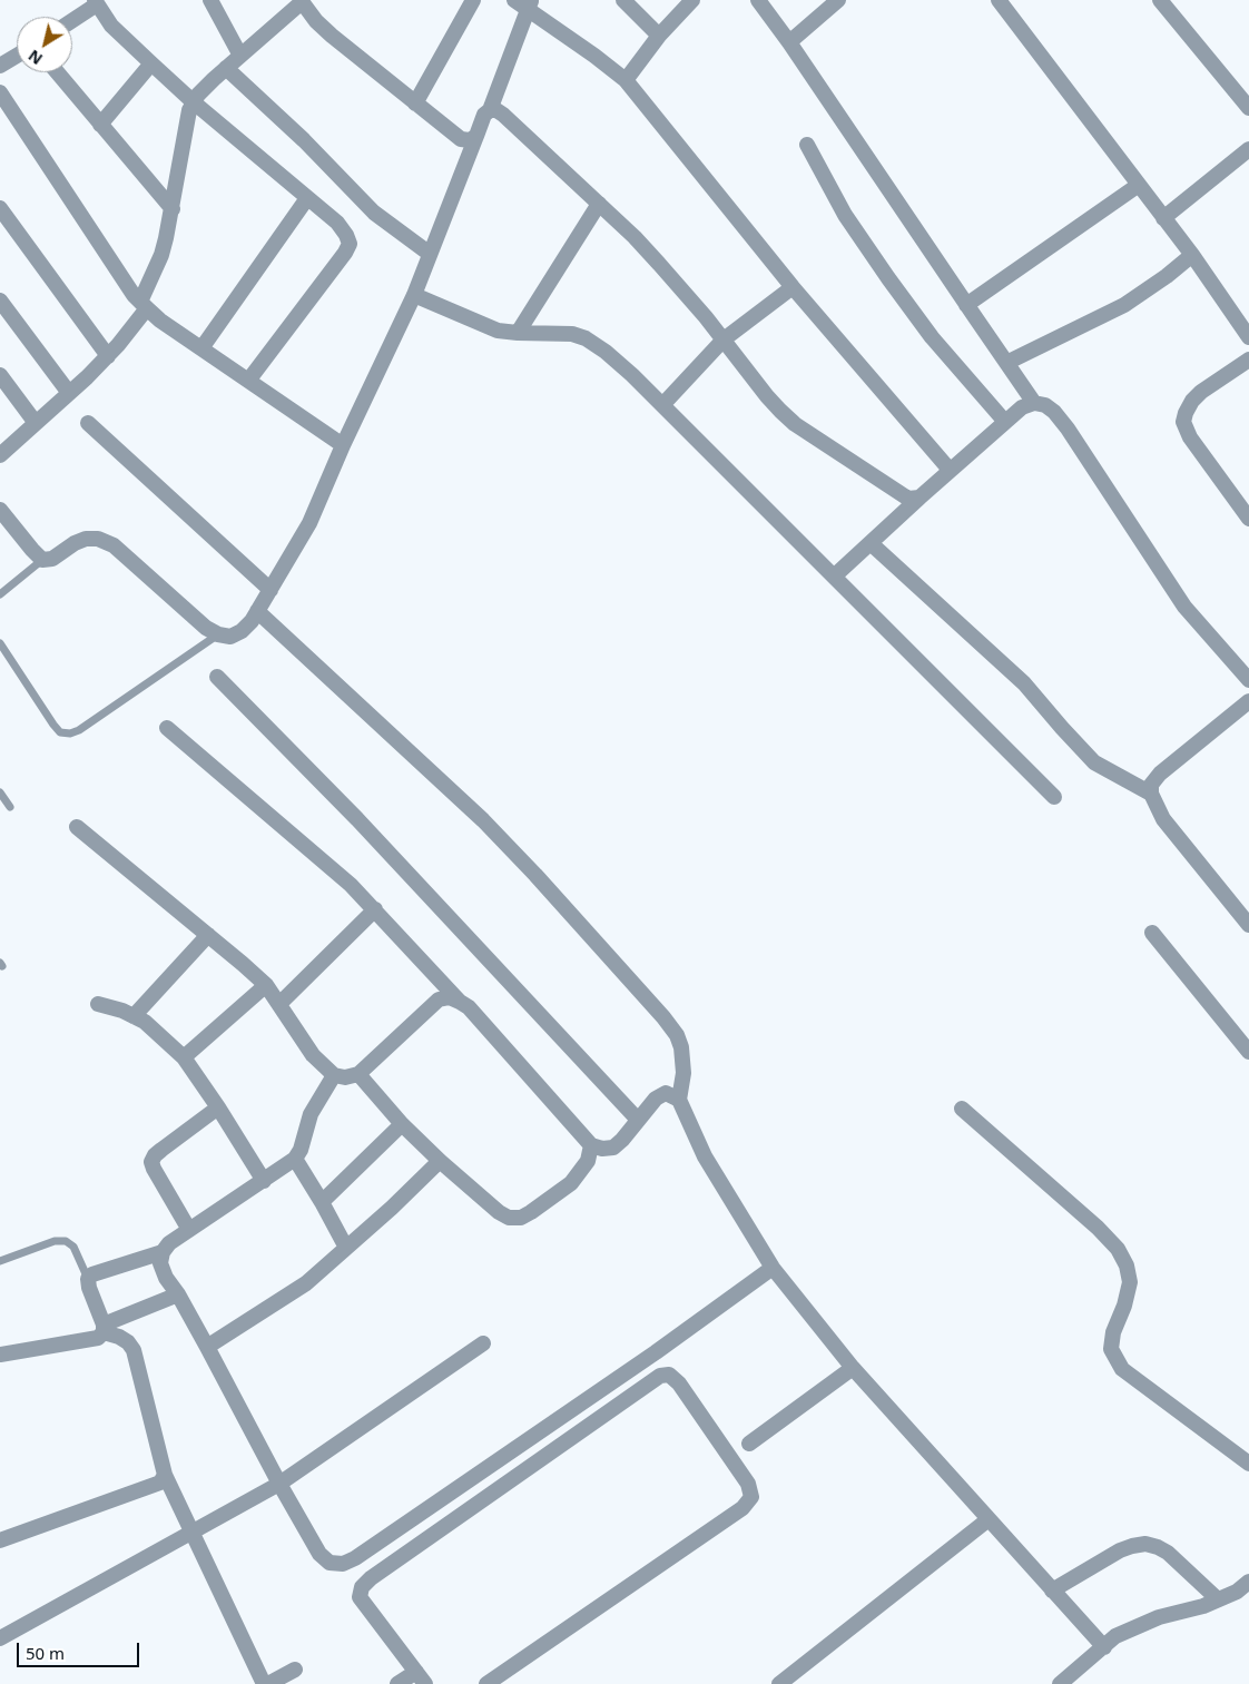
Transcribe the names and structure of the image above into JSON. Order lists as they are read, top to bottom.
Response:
{
  "scale_bar": "50 m",
  "north": "bottom left"
}
